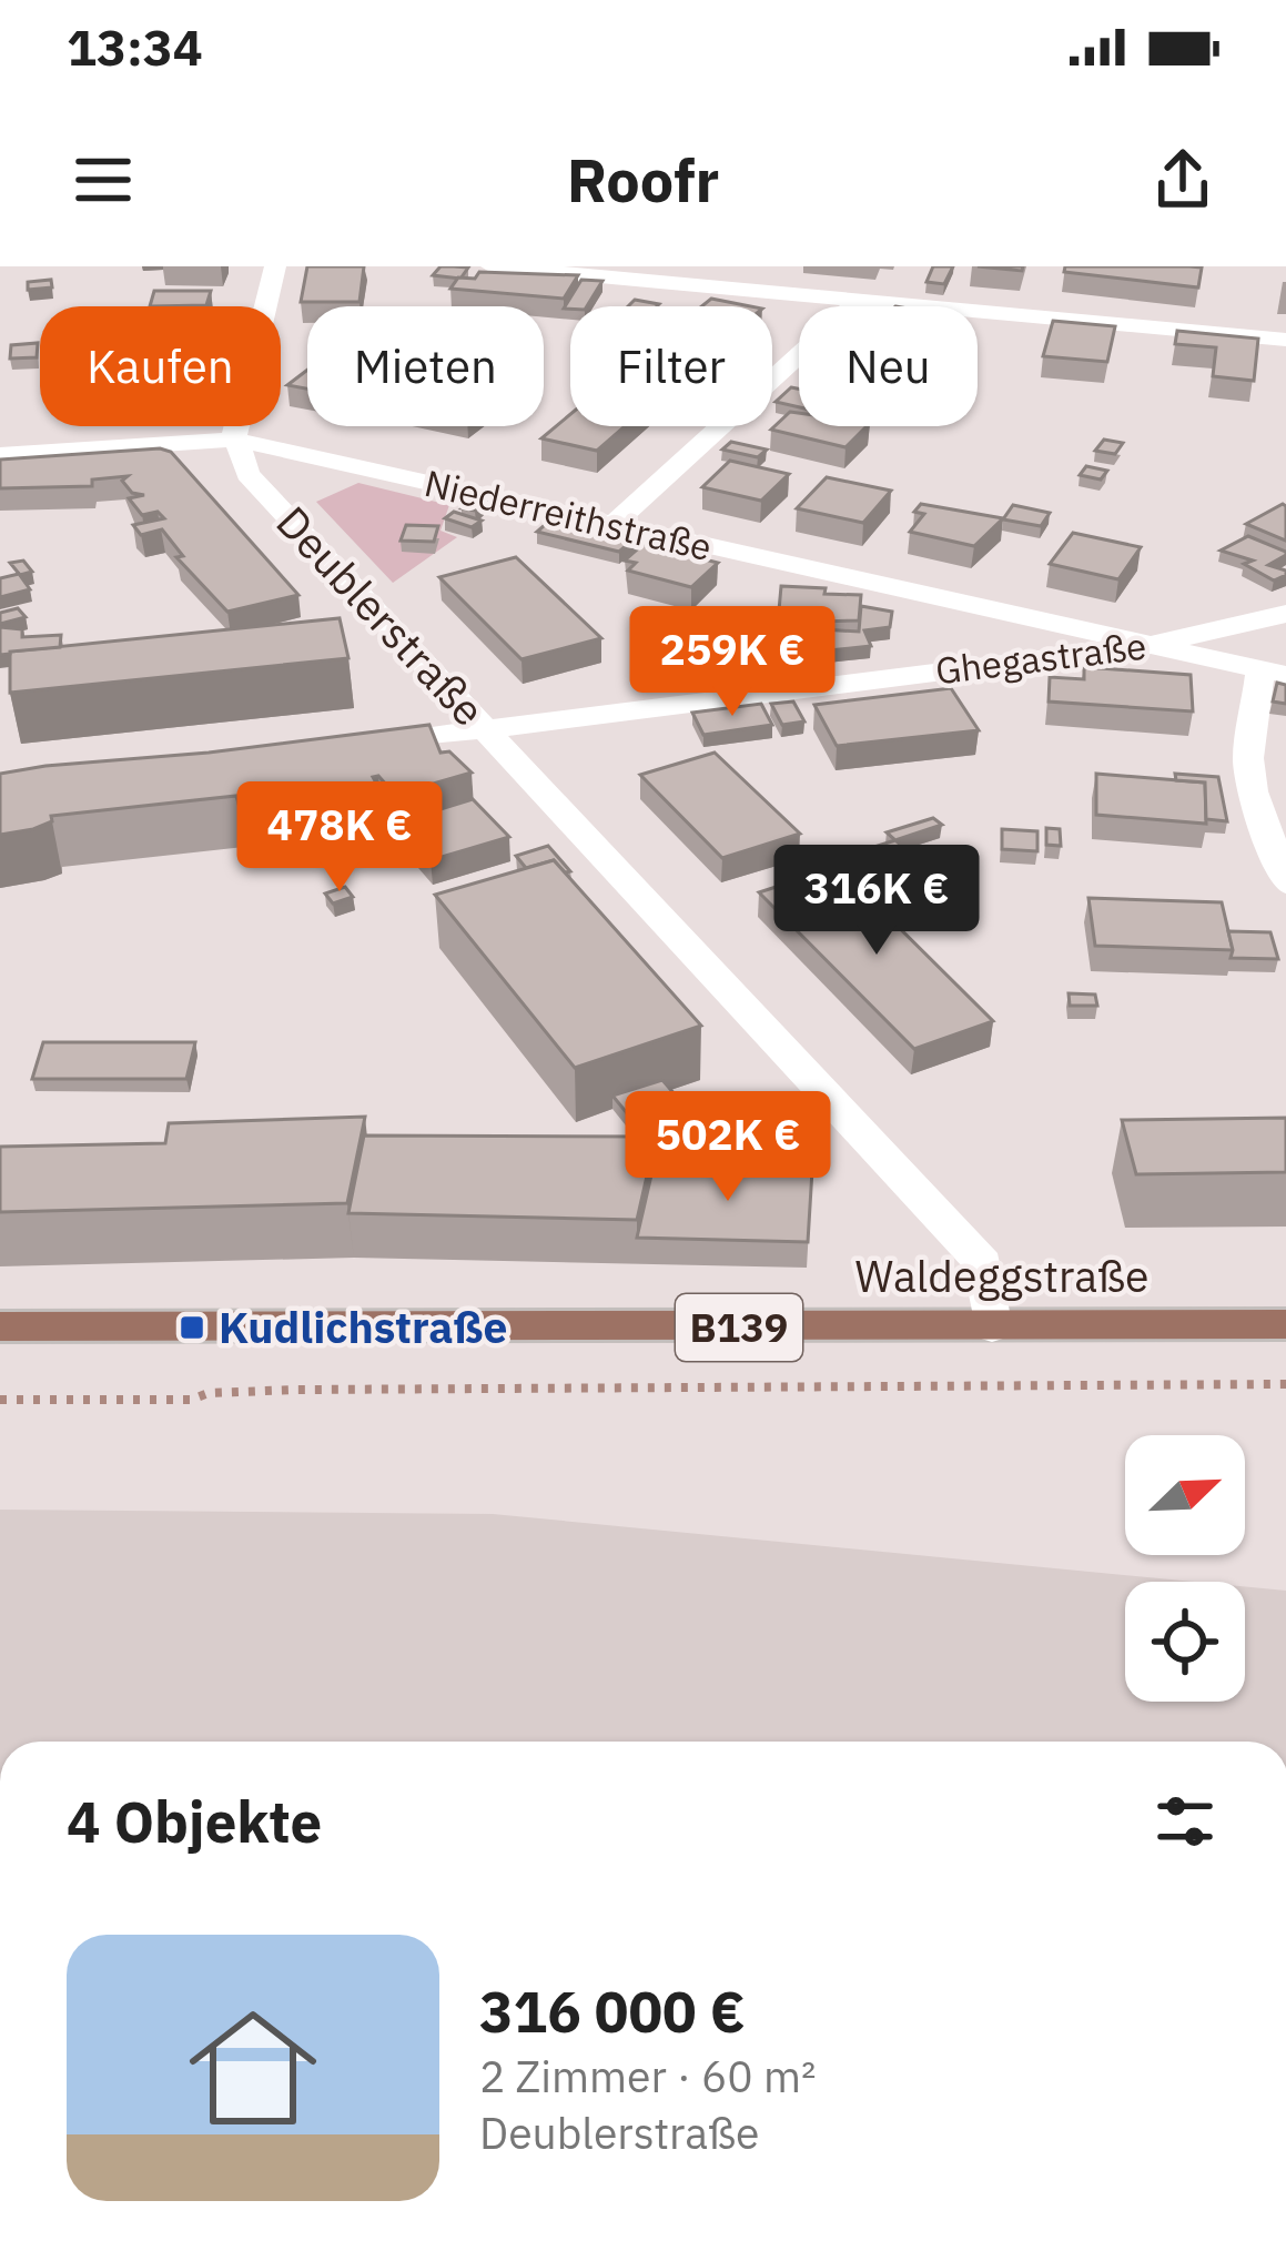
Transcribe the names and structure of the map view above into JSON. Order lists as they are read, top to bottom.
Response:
{
  "streets": {
    "main road": ["Waldeggstraße", "B139"],
    "street": ["Niederreithstraße", "Deublerstraße", "Ghegastraße"]
  },
  "crossings": [
    ["Niederreithstraße", "Deublerstraße"],
    ["Niederreithstraße", "Ghegastraße"],
    ["Deublerstraße", "Ghegastraße"],
    ["Deublerstraße", "Waldeggstraße"]
  ],
  "places": {
    "transit": ["Kudlichstraße"]
  },
  "north": "top right",
  "page": {
    "status": "13:34",
    "header": "Roofr",
    "chip": [
      "Kaufen",
      "Mieten",
      "Filter",
      "Neu"
    ],
    "price": [
      "259K €",
      "478K €",
      "316K €",
      "502K €"
    ],
    "heading": "4 Objekte",
    "list": [
      {
        "name": "316 000 €",
        "note": "2 Zimmer · 60 m² · Deublerstraße"
      }
    ]
  }
}
